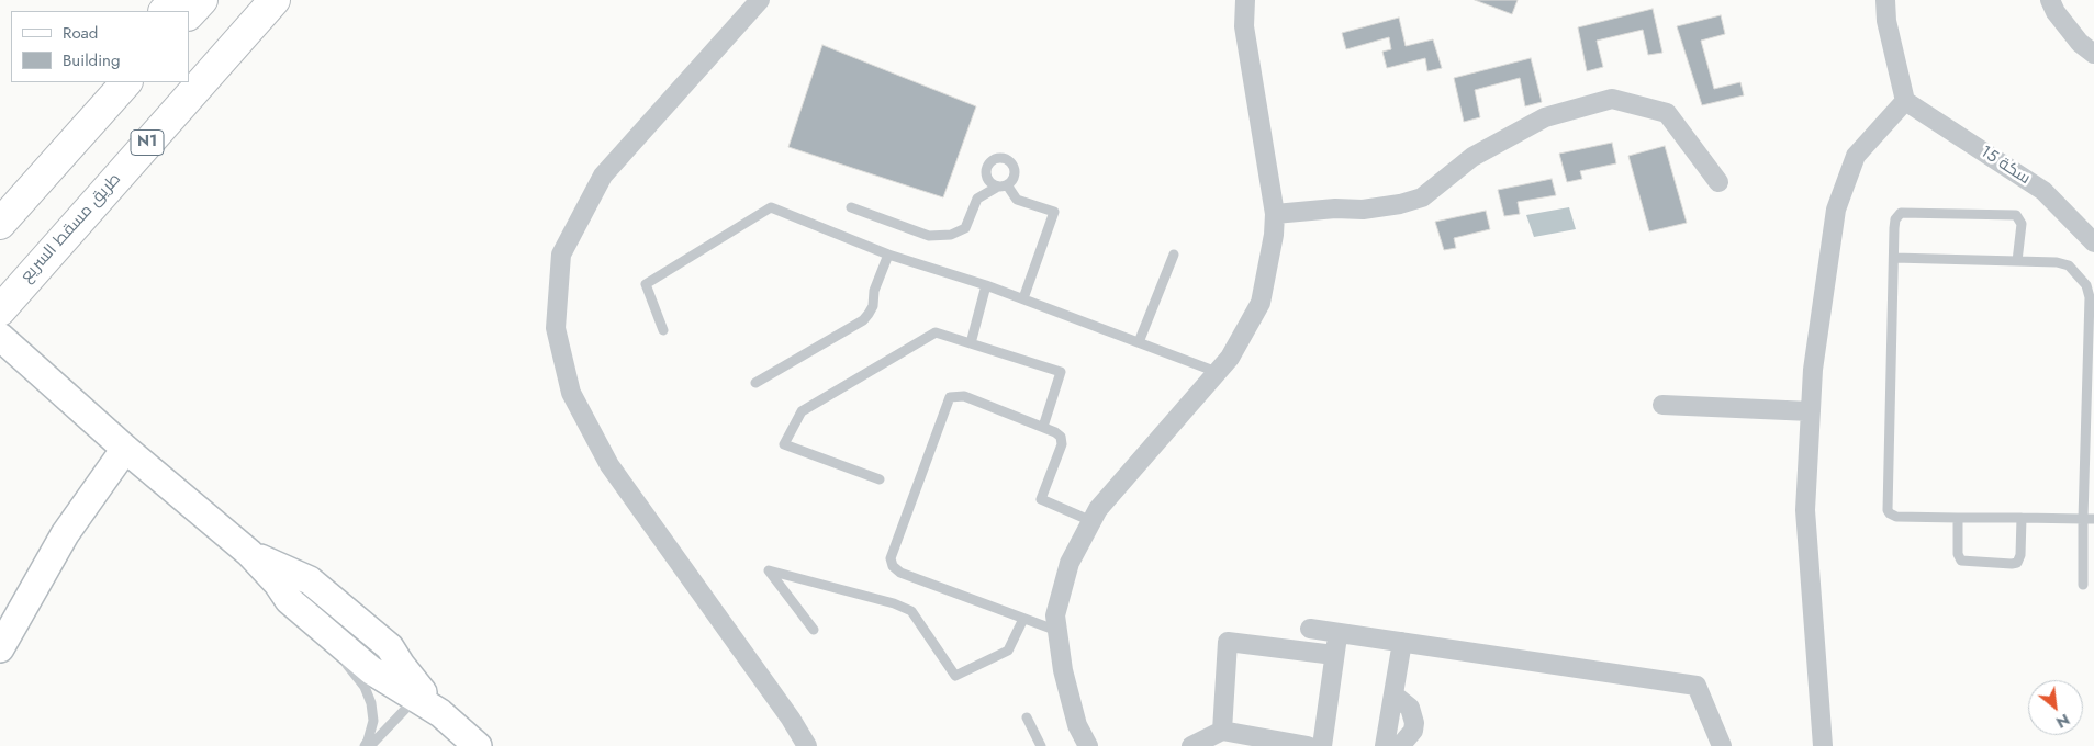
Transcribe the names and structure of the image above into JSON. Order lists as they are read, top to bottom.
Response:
{
  "streets": {
    "highway": ["N1", "طريق مسقط السريع"],
    "street": ["سكة 15"]
  },
  "legend": ["Road", "Building"],
  "north": "bottom right"
}
